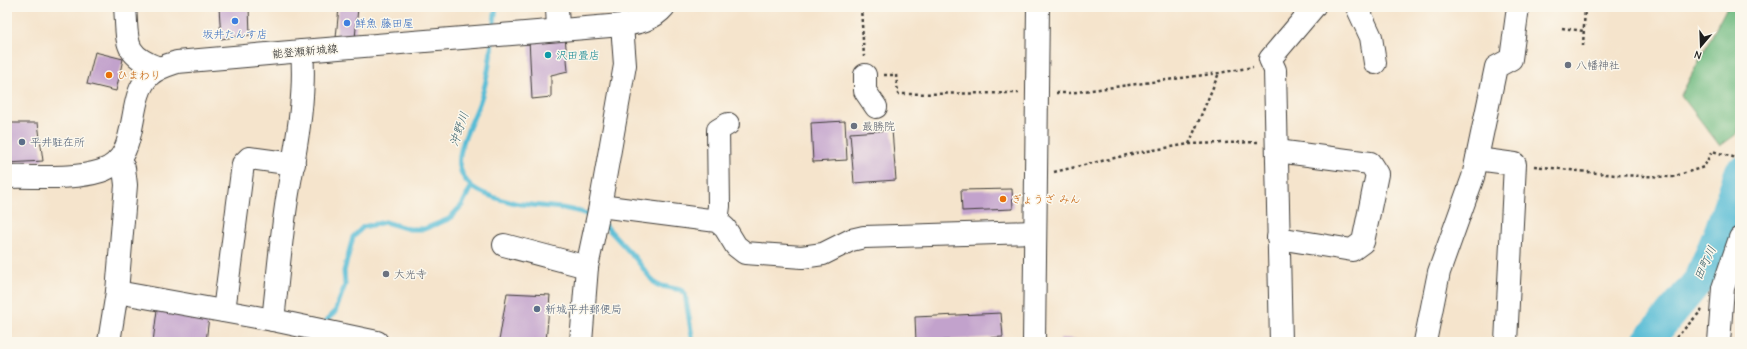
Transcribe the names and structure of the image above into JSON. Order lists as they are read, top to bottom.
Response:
{
  "streets": {
    "street": ["能登瀬新城線"]
  },
  "water": ["沖野川", "田町川"],
  "places": [
    "坂井たんす店",
    "鮮魚 藤田屋",
    "沢田畳店",
    "八幡神社",
    "ひまわり",
    "最勝院",
    "平井駐在所",
    "ぎょうざ みん",
    "大光寺",
    "新城平井郵便局"
  ],
  "north": "bottom"
}
